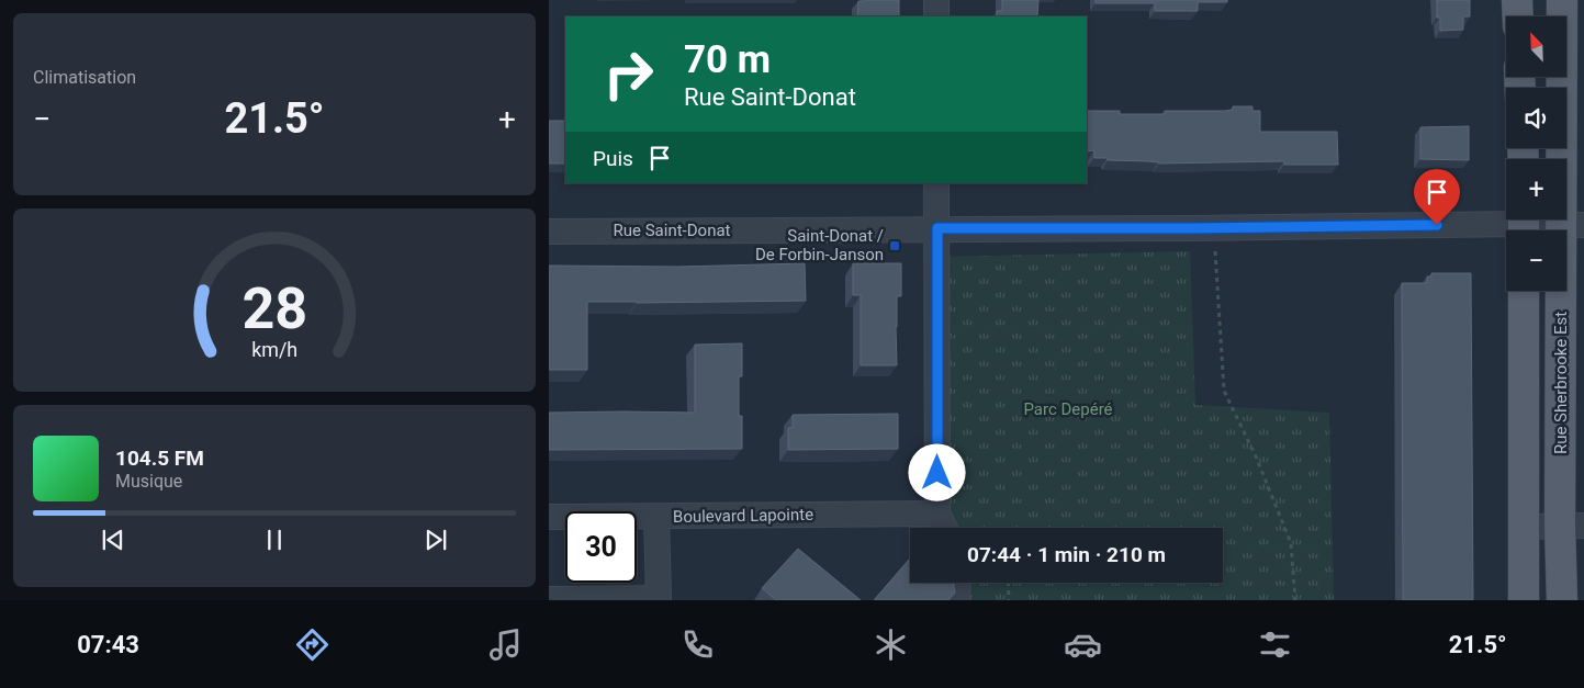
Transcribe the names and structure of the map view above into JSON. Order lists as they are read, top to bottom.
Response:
{
  "streets": {
    "main road": ["Rue Sherbrooke Est"],
    "street": ["Rue Saint-Donat", "Boulevard Lapointe"]
  },
  "crossings": [
    ["Rue Saint-Donat", "Rue Sherbrooke Est"]
  ],
  "parks": ["Parc Depéré"],
  "places": {
    "transit": ["Saint-Donat / De Forbin-Janson"]
  },
  "north": "top left",
  "page": {
    "tile": "Climatisation",
    "map_buttons": ["+", "−"],
    "turn": ["70 m", "Rue Saint-Donat"],
    "heat": ["−", "21.5°", "+"],
    "then": "Puis",
    "song": ["104.5 FM", "Musique"],
    "limit": "30",
    "trip": "07:44 · 1 min · 210 m",
    "tabs": ["07:43", "21.5°"],
    "gauge": ["28", "km/h"]
  }
}
